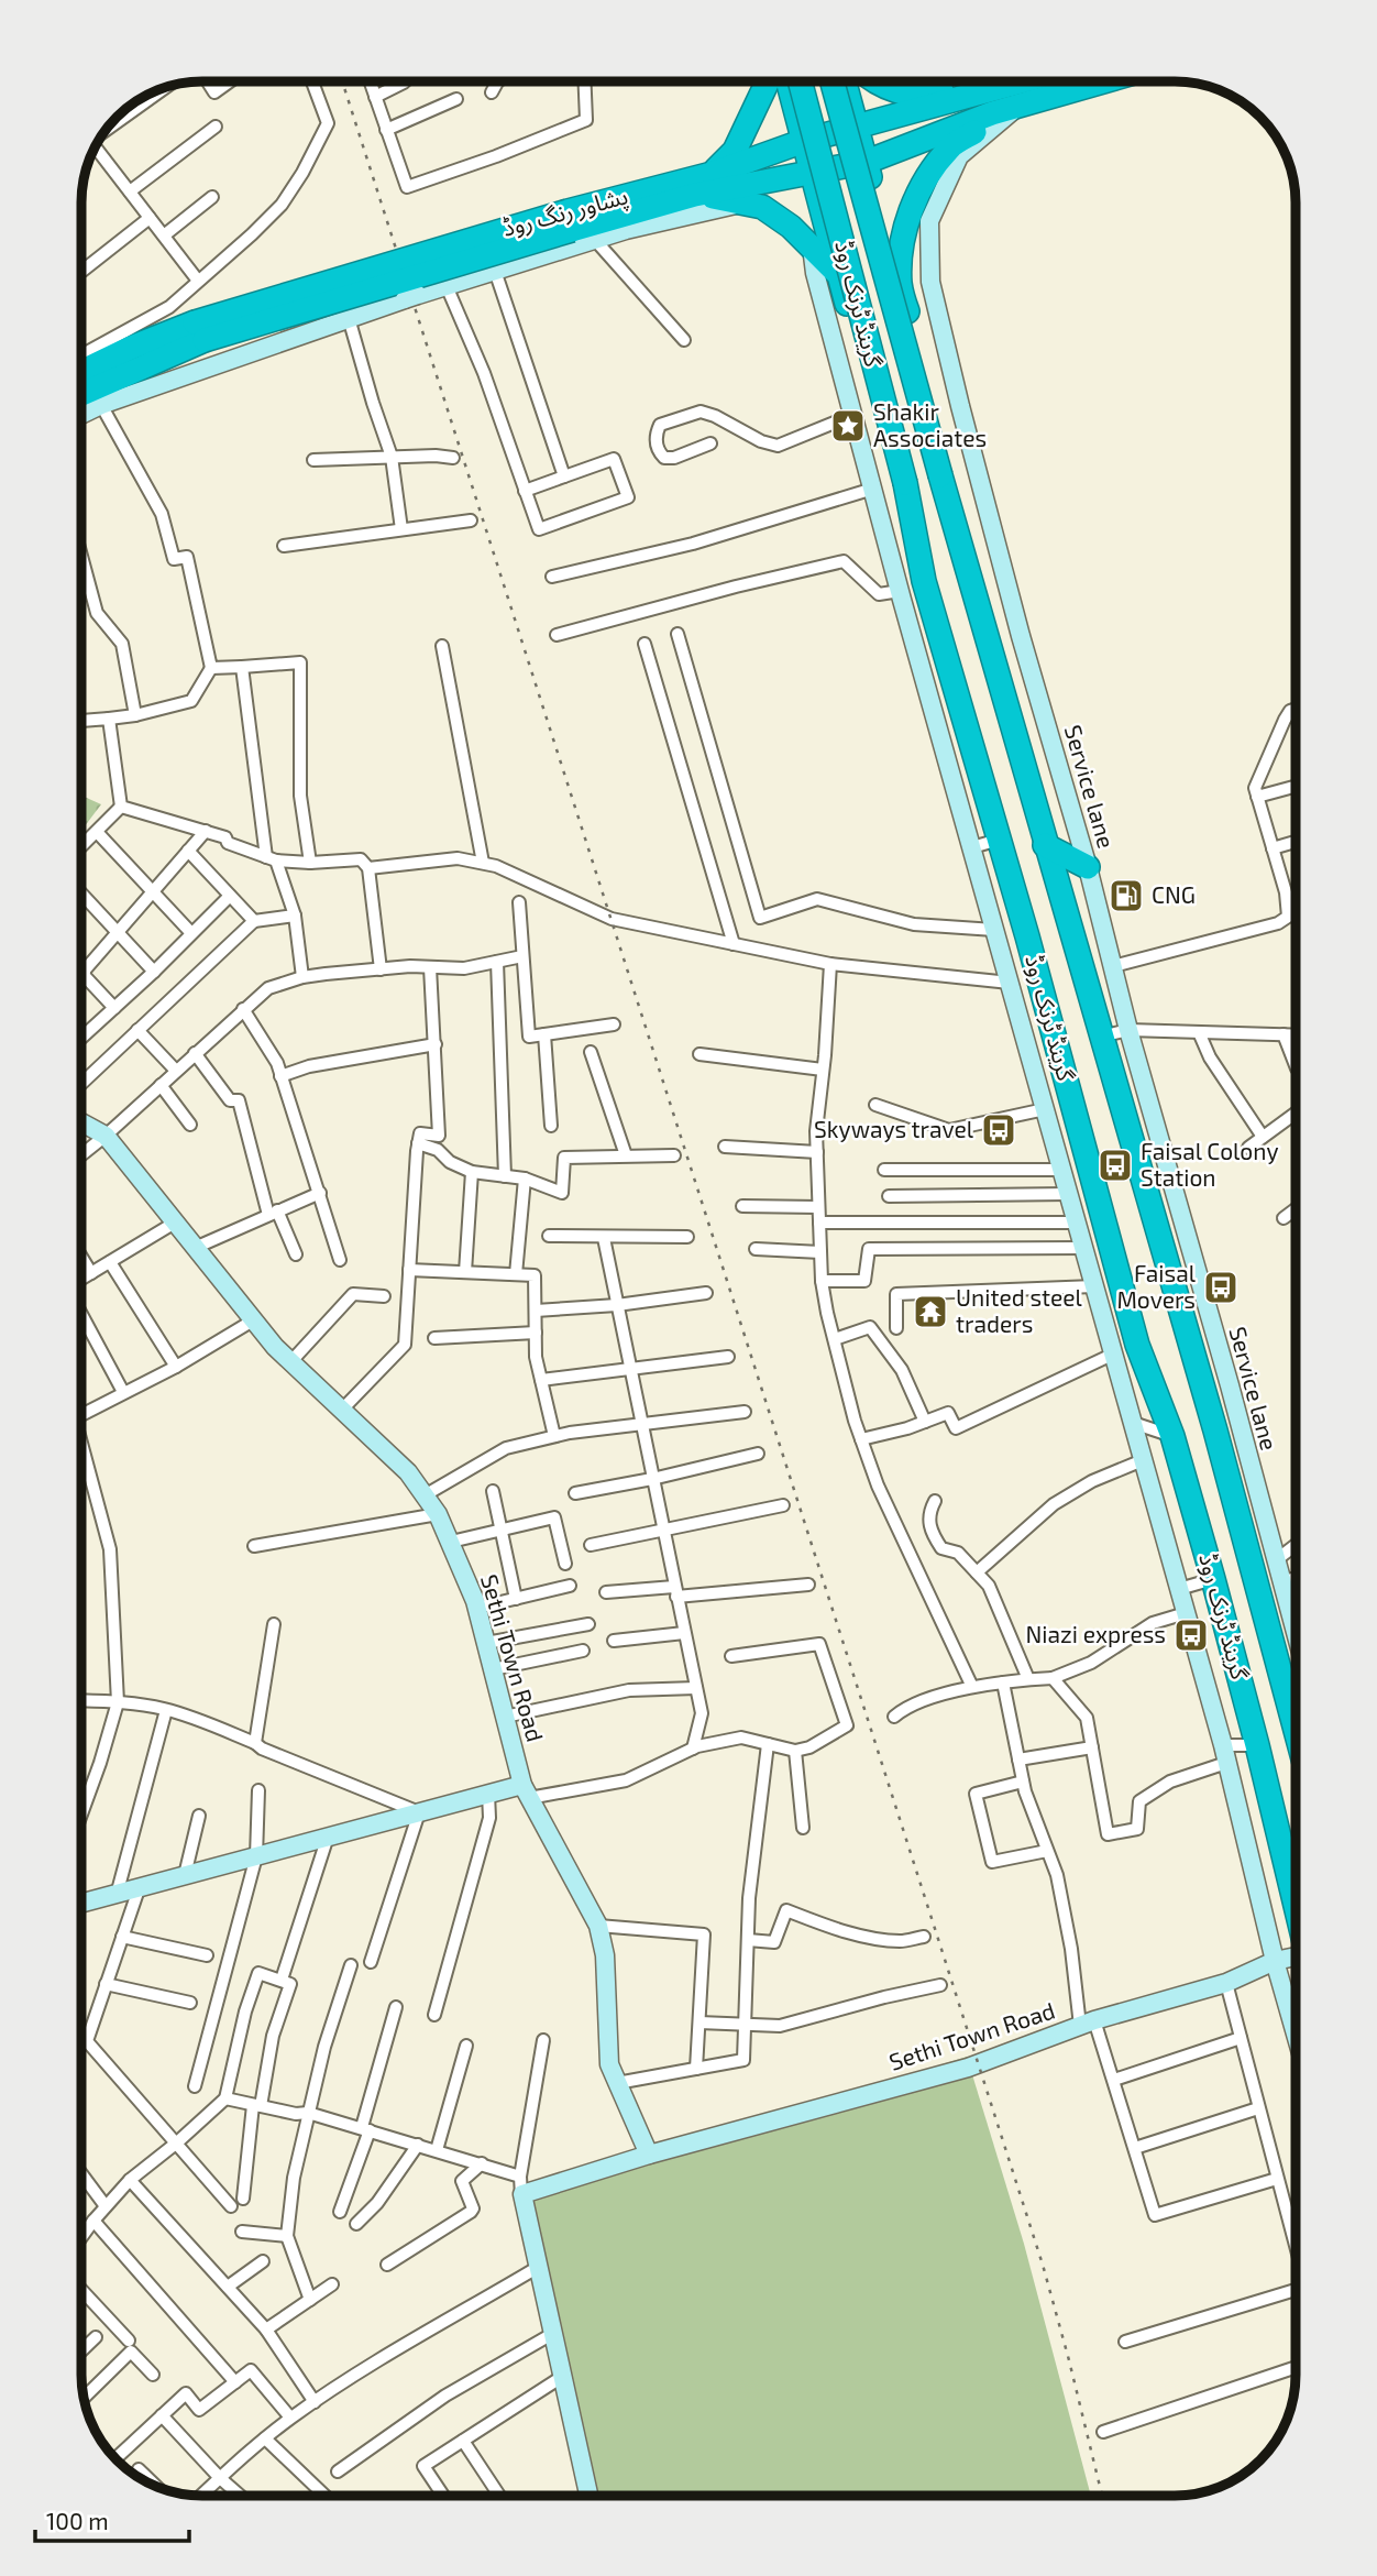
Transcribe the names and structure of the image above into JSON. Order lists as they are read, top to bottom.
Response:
{
  "streets": {
    "highway": ["پشاور رنگ روڈ", "گرینڈ ٹرنک روڈ"],
    "street": ["Service lane", "Sethi Town Road"]
  },
  "crossings": [
    ["پشاور رنگ روڈ", "Service lane"]
  ],
  "places": {
    "place": ["Shakir Associates"],
    "fuel station": ["CNG"],
    "bus stop": [
      "Skyways travel",
      "Faisal Colony Station",
      "Faisal Movers",
      "Niazi express"
    ],
    "temple": ["United steel traders"]
  },
  "scale_bar": "100 m"
}
